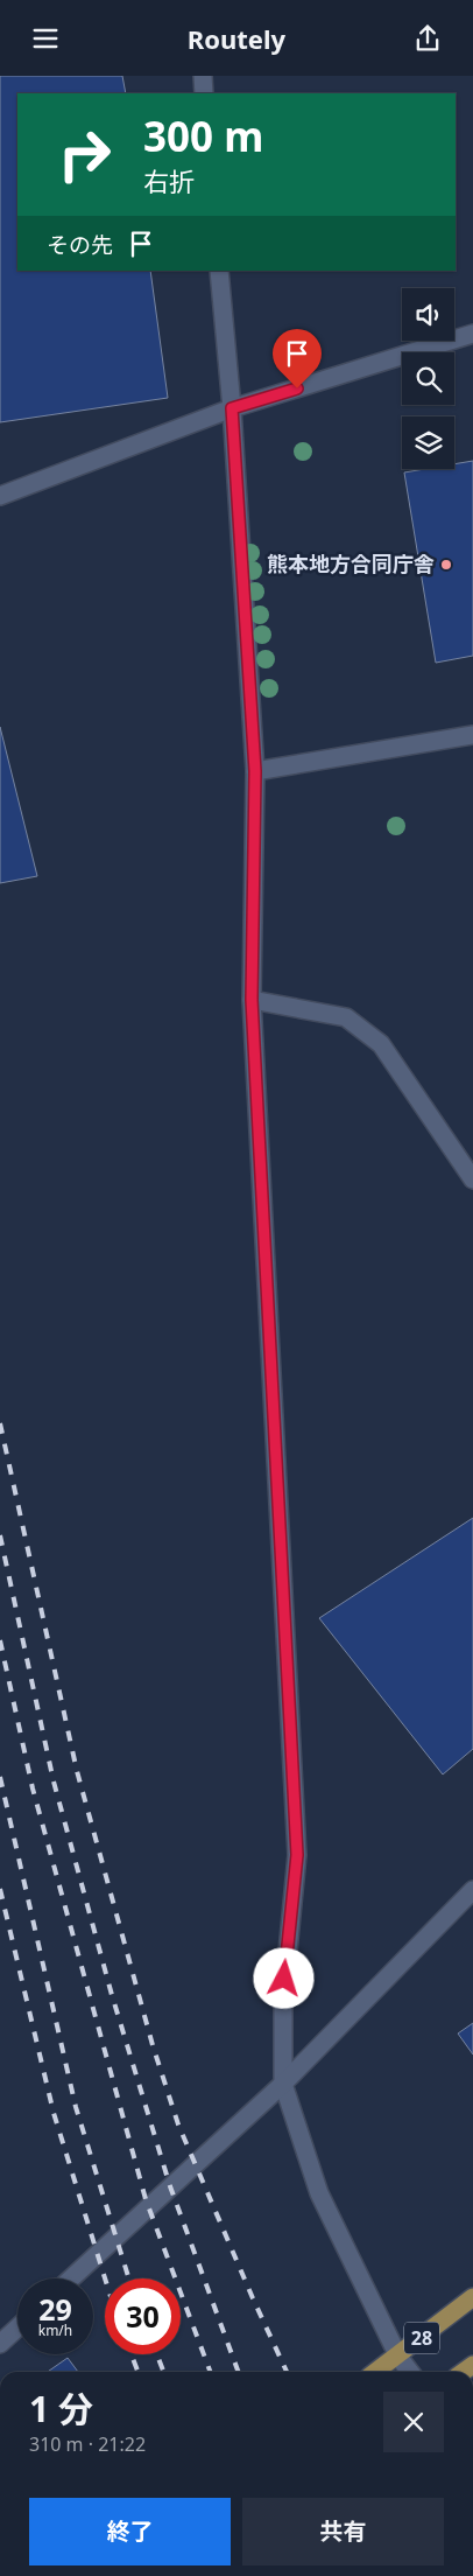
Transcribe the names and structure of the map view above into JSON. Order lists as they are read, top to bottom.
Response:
{
  "streets": {
    "main road": ["28"]
  },
  "places": ["熊本地方合同庁舎"],
  "page": {
    "header": "Routely",
    "turn": ["300 m", "右折"],
    "then": "その先",
    "speed": "29 km/h",
    "limit": "30",
    "heading": ["1 分", "310 m · 21:22"],
    "buttons": ["終了", "共有"]
  }
}
